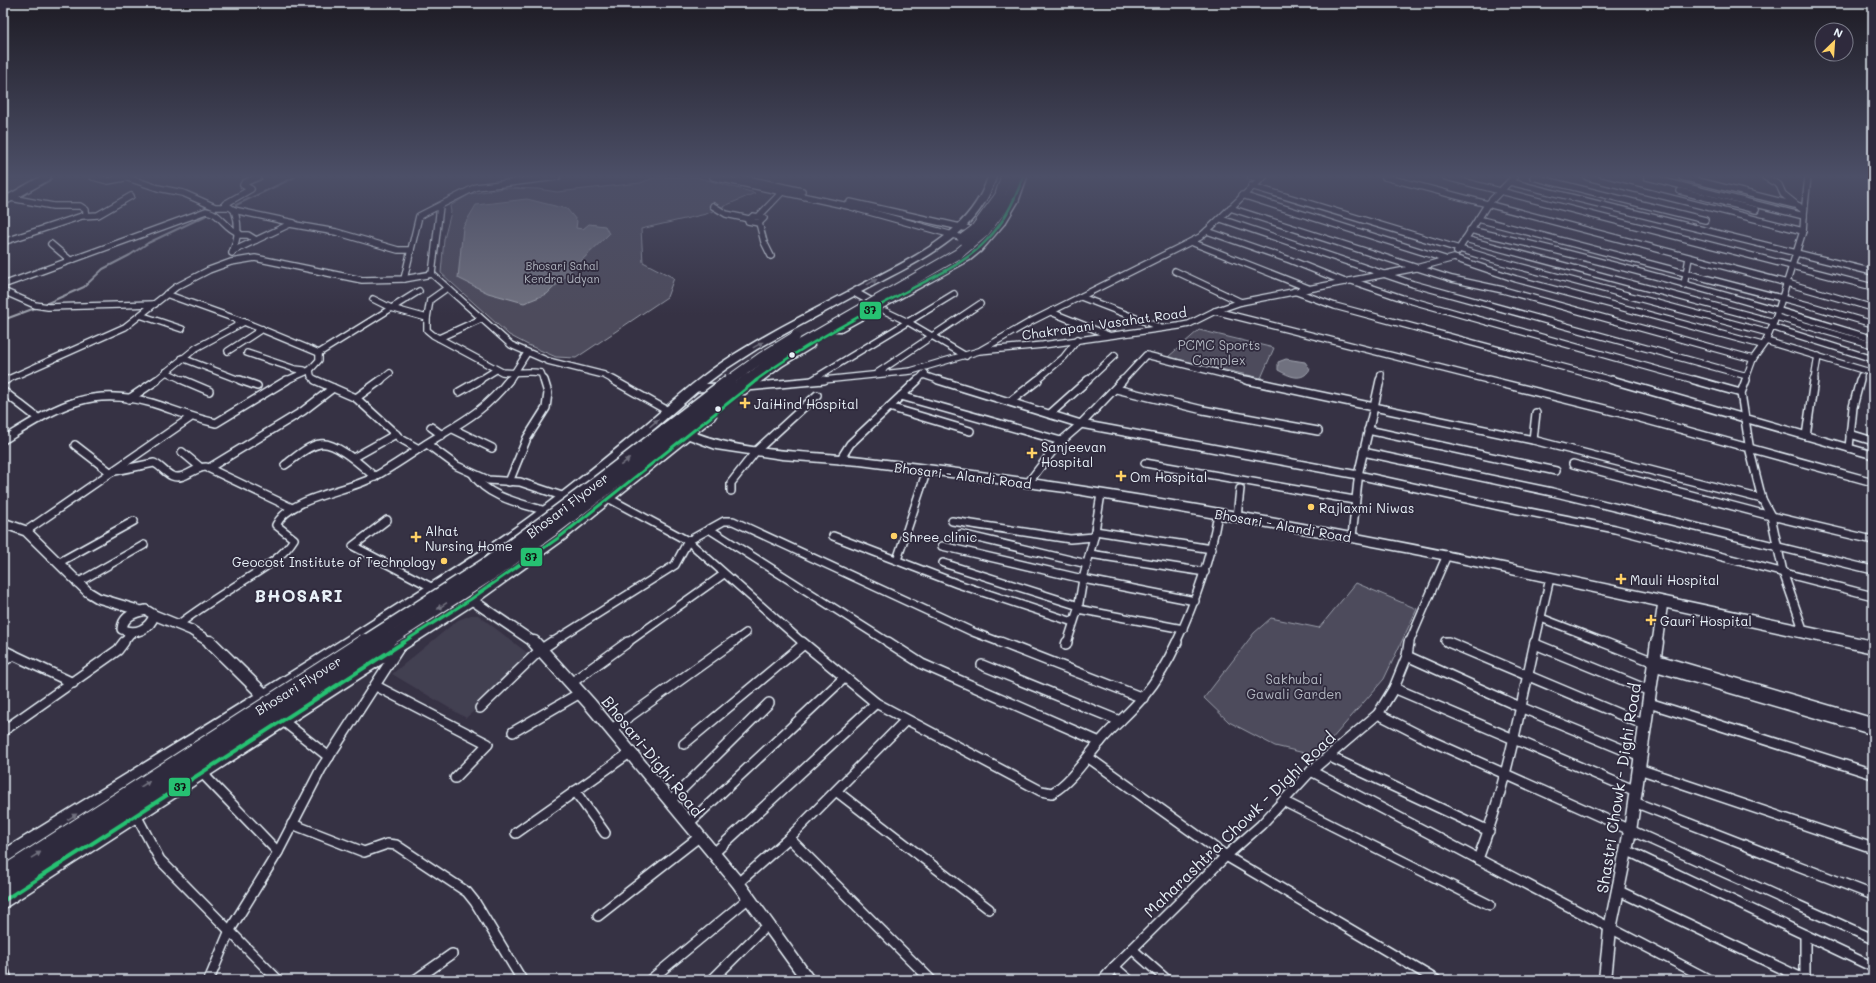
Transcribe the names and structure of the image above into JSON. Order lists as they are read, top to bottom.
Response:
{
  "streets": {
    "main road": ["Bhosari - Alandi Road", "Bhosari Flyover"],
    "street": [
      "Chakrapani Vasahat Road",
      "Bhosari-Dighi Road",
      "Shastri Chowk - Dighi Road",
      "Maharashtra Chowk - Dighi Road"
    ]
  },
  "crossings": [
    ["Bhosari - Alandi Road", "Shastri Chowk - Dighi Road"],
    ["Bhosari - Alandi Road", "Maharashtra Chowk - Dighi Road"]
  ],
  "districts": ["BHOSARI"],
  "parks": ["Bhosari Sahal Kendra Udyan", "PCMC Sports Complex", "Sakhubai Gawali Garden"],
  "places": {
    "health": [
      "JaiHind Hospital",
      "Sanjeevan Hospital",
      "Om Hospital",
      "Alhat Nursing Home",
      "Mauli Hospital",
      "Gauri Hospital"
    ],
    "other": ["Rajlaxmi Niwas", "Shree clinic", "Geocost Institute of Technology"]
  },
  "lines": ["transit line 37"],
  "north": "top right"
}
